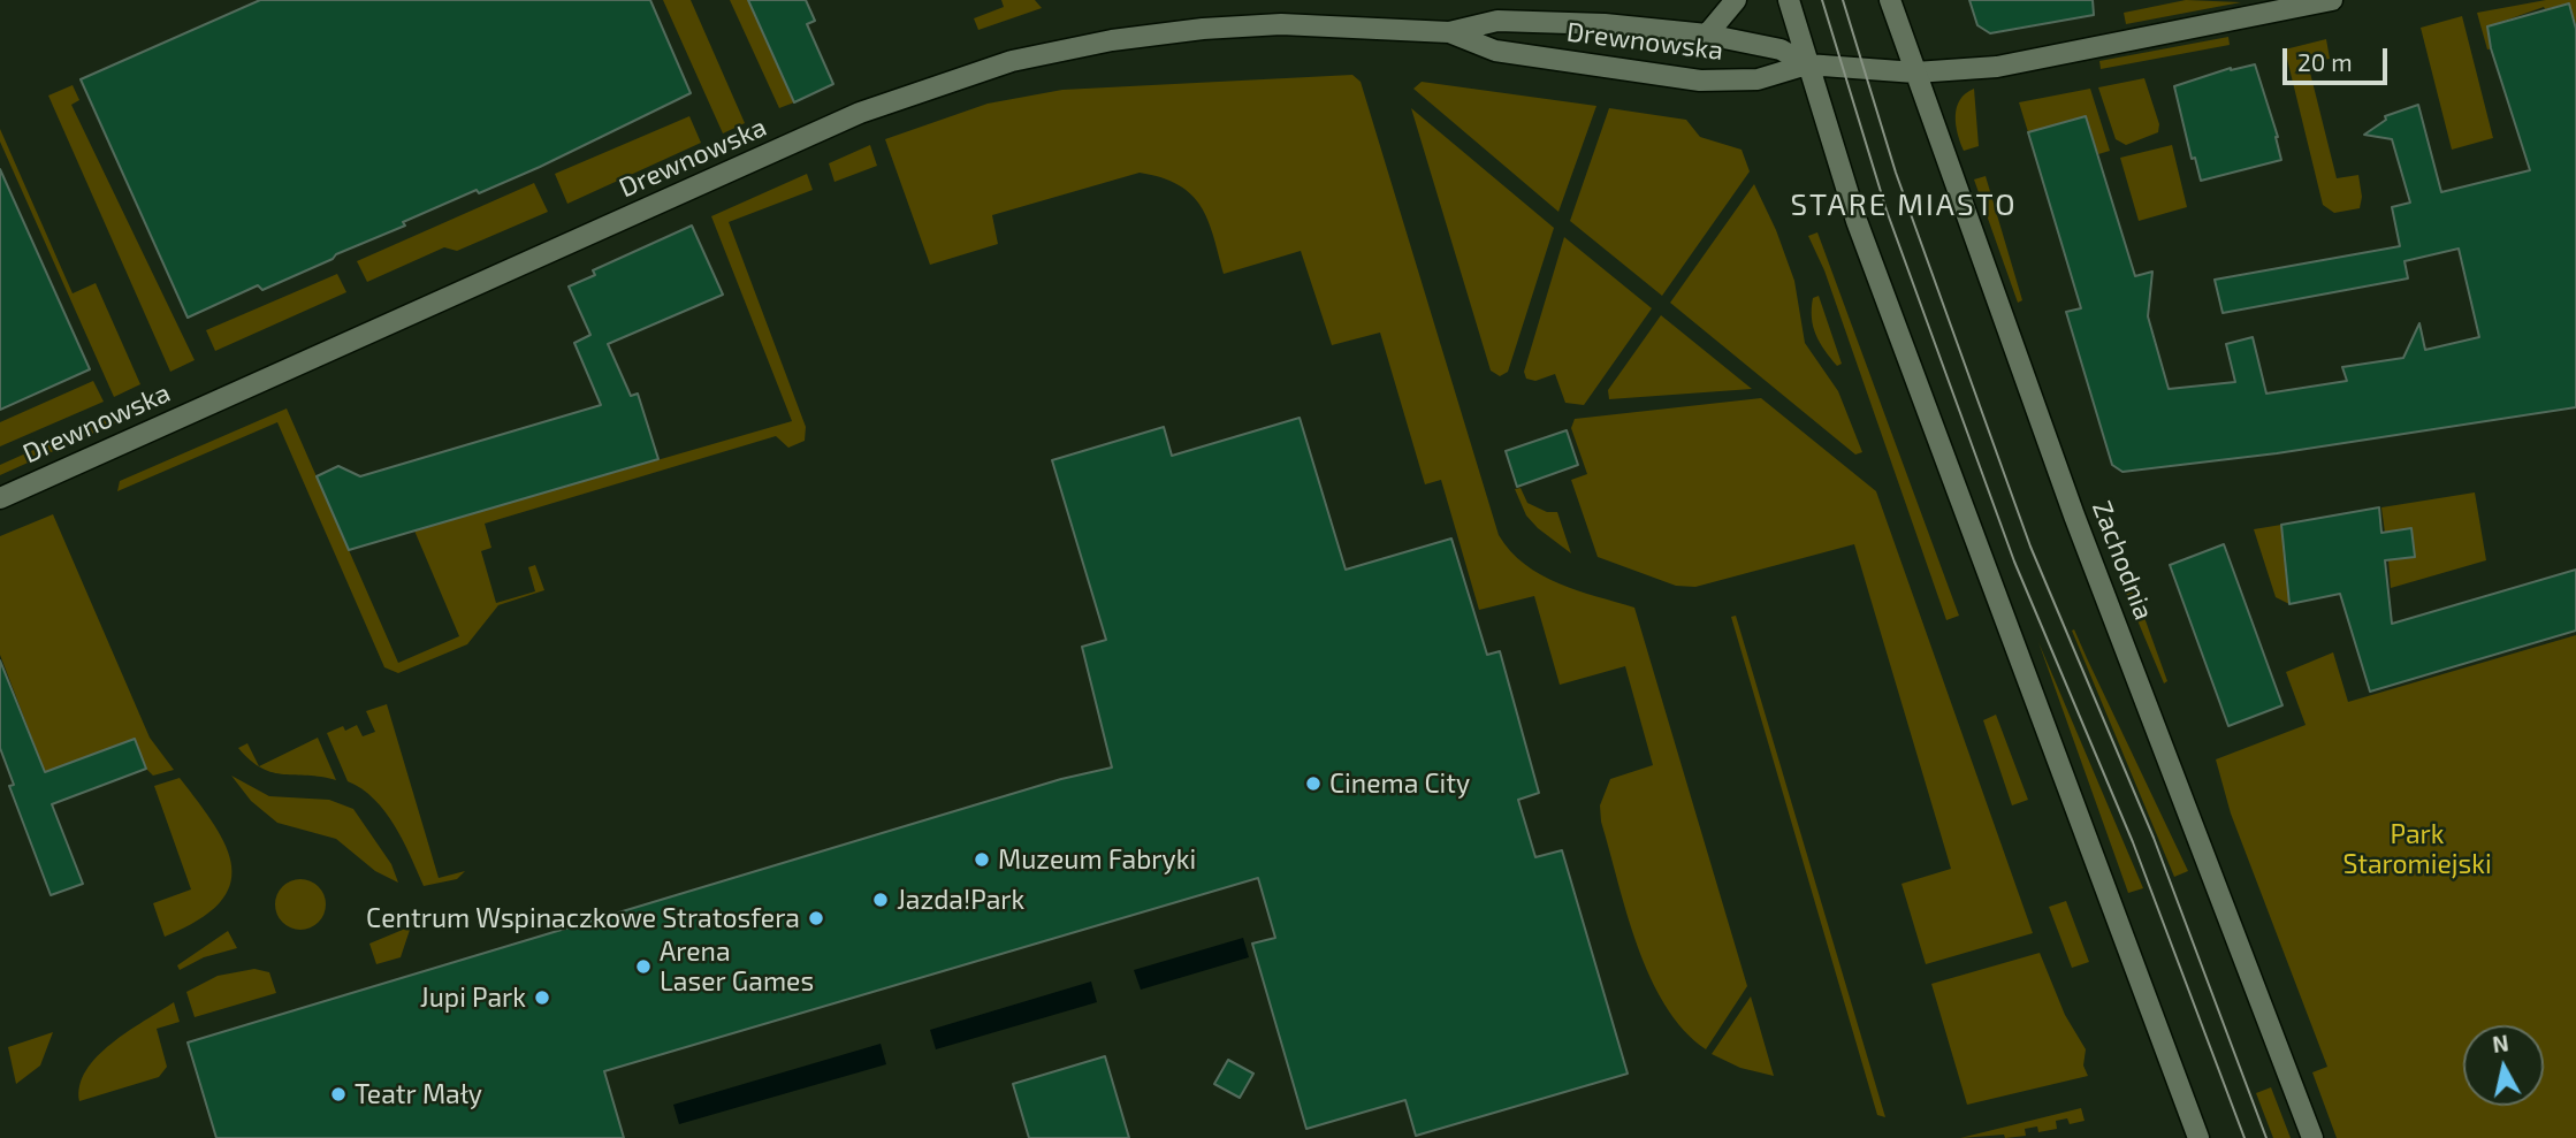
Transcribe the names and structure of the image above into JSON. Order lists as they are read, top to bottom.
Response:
{
  "streets": {
    "main road": ["Drewnowska", "Zachodnia"]
  },
  "districts": ["STARE MIASTO"],
  "parks": ["Park Staromiejski"],
  "places": [
    "Cinema City",
    "Muzeum Fabryki",
    "Jazda!Park",
    "Centrum Wspinaczkowe Stratosfera",
    "Arena Laser Games",
    "Jupi Park",
    "Teatr Mały"
  ],
  "scale_bar": "20 m",
  "north": "top"
}
